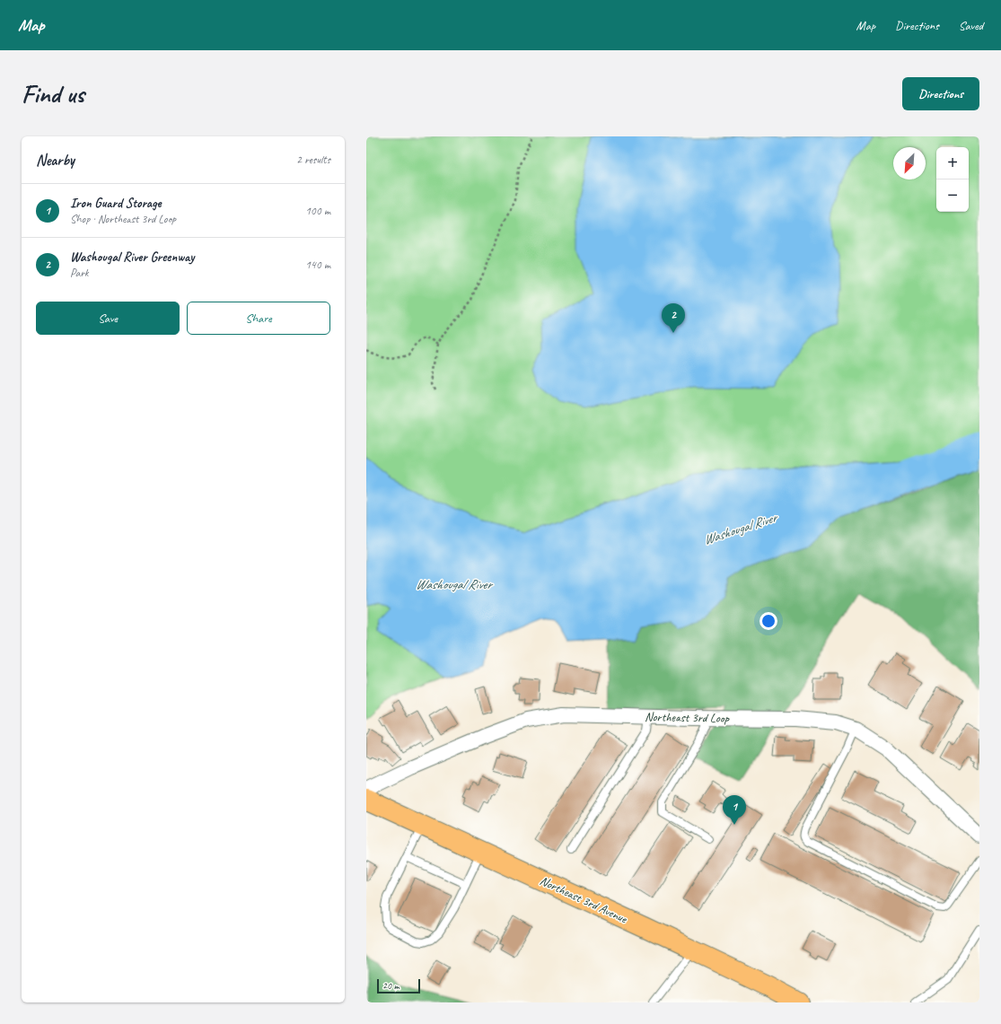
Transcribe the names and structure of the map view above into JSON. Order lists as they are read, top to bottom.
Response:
{
  "streets": {
    "main road": ["Northeast 3rd Avenue"],
    "street": ["Northeast 3rd Loop"]
  },
  "water": ["Washougal River"],
  "scale_bar": "20 m",
  "north": "bottom left",
  "page": {
    "header": "Map",
    "nav": ["Map", "Directions", "Saved"],
    "buttons": [
      "Directions",
      ["Save", "Share"]
    ],
    "title": "Find us",
    "heading": ["Nearby", "2 results"],
    "map_buttons": ["+", "−"],
    "list": [
      {
        "mark": "1",
        "name": "Iron Guard Storage",
        "note": "Shop · Northeast 3rd Loop",
        "value": "100 m"
      },
      {
        "mark": "2",
        "name": "Washougal River Greenway",
        "note": "Park",
        "value": "140 m"
      }
    ],
    "pins": ["2", "1"],
    "scale": "20 m"
  }
}
